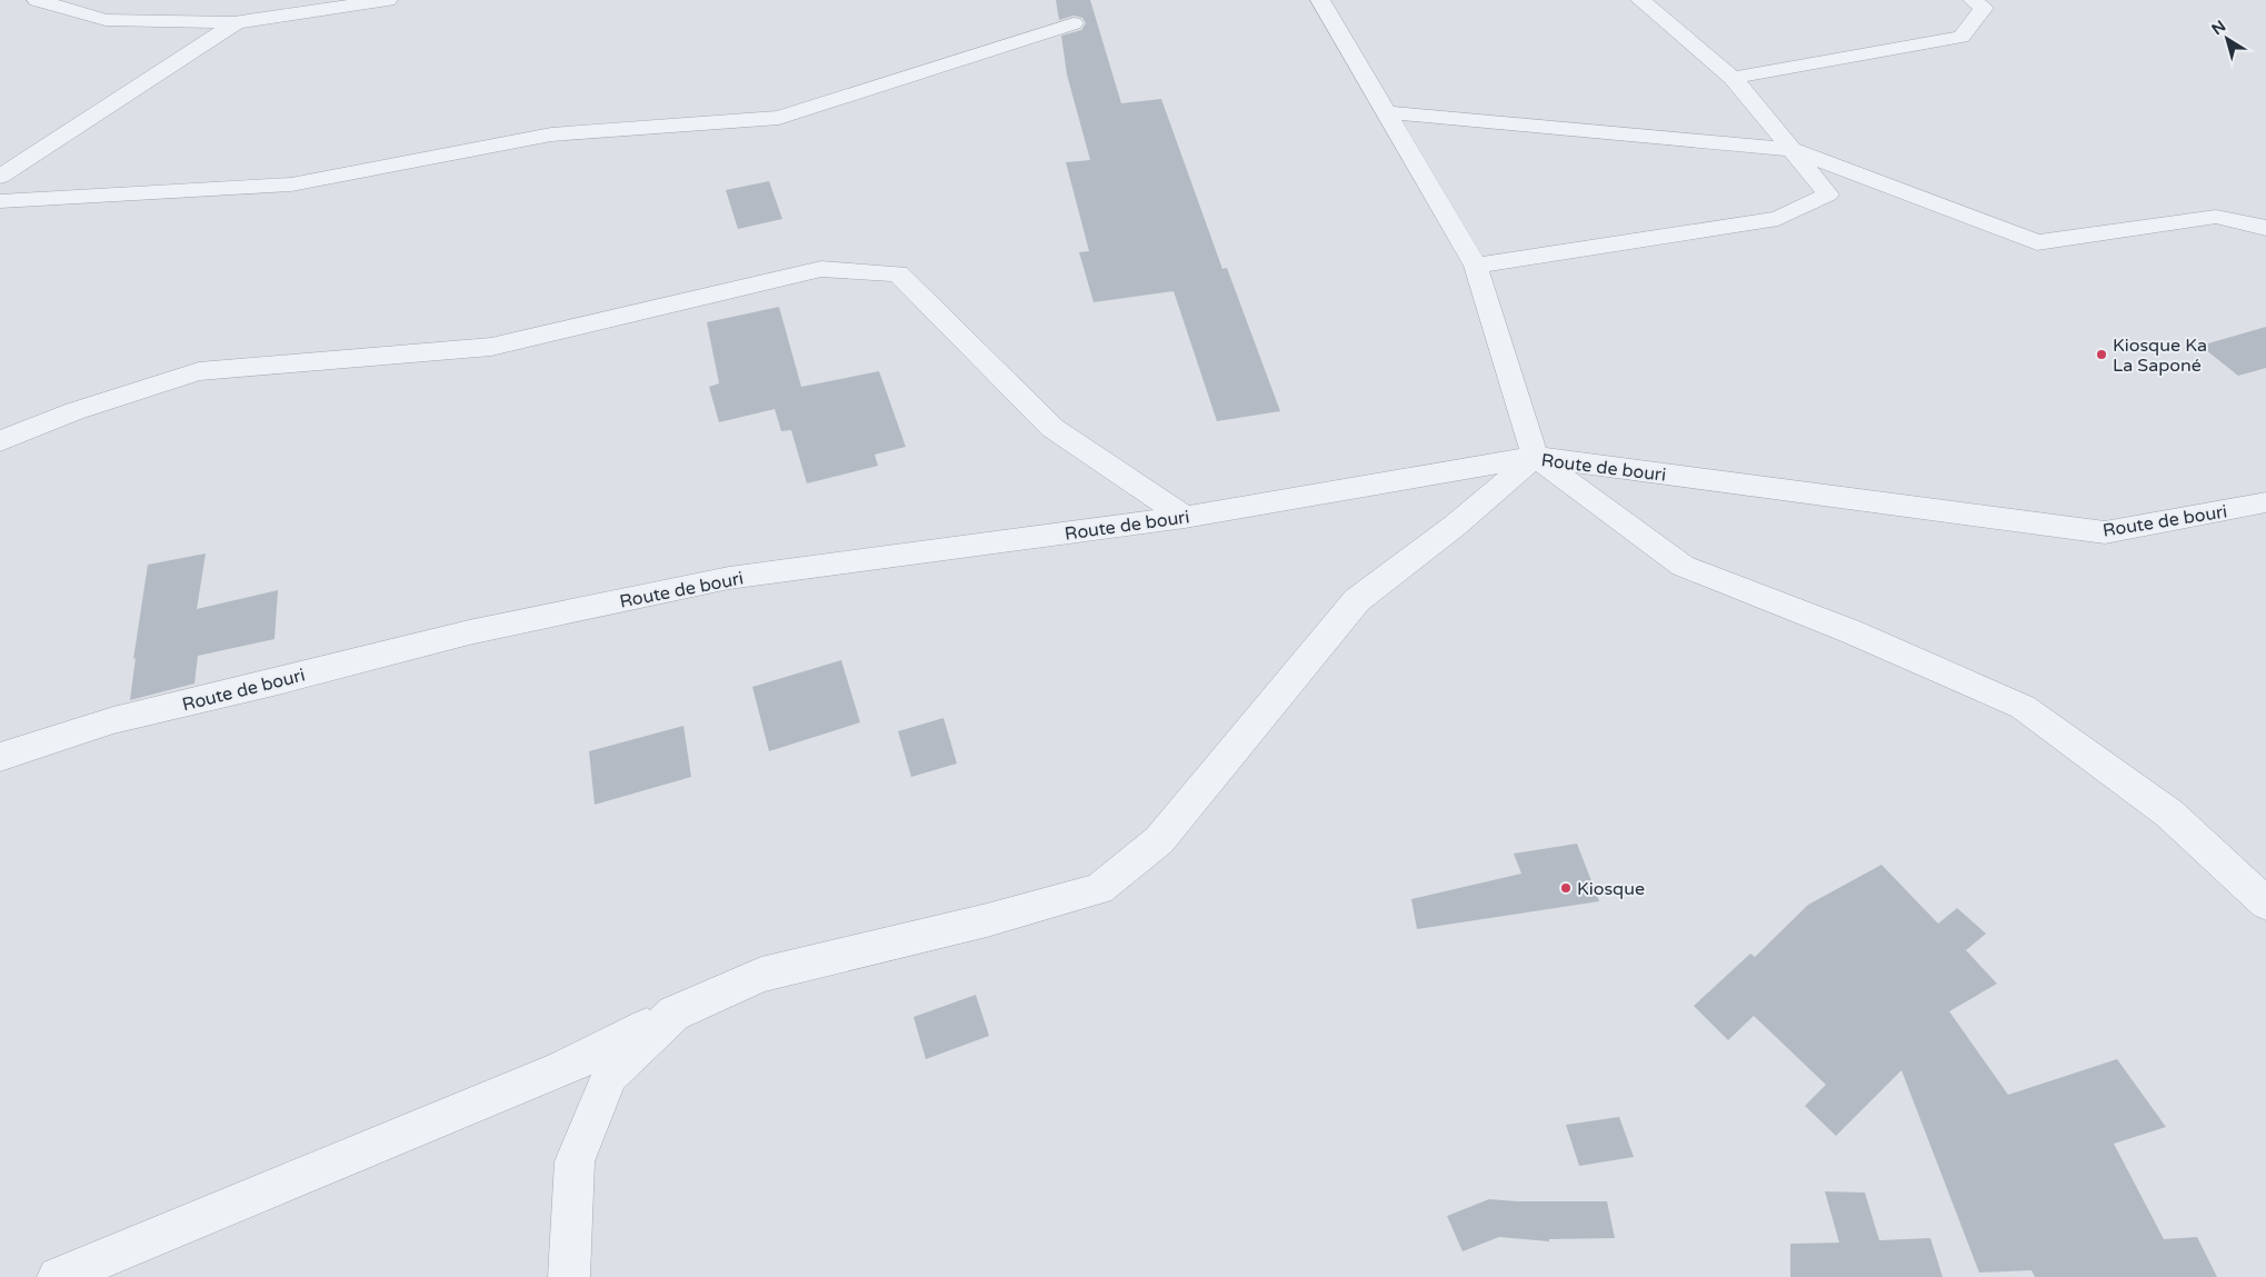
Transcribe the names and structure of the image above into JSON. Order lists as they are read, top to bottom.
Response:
{
  "streets": {
    "street": ["Route de bouri"]
  },
  "places": ["Kiosque Ka La Saponé", "Kiosque"],
  "north": "top left"
}
